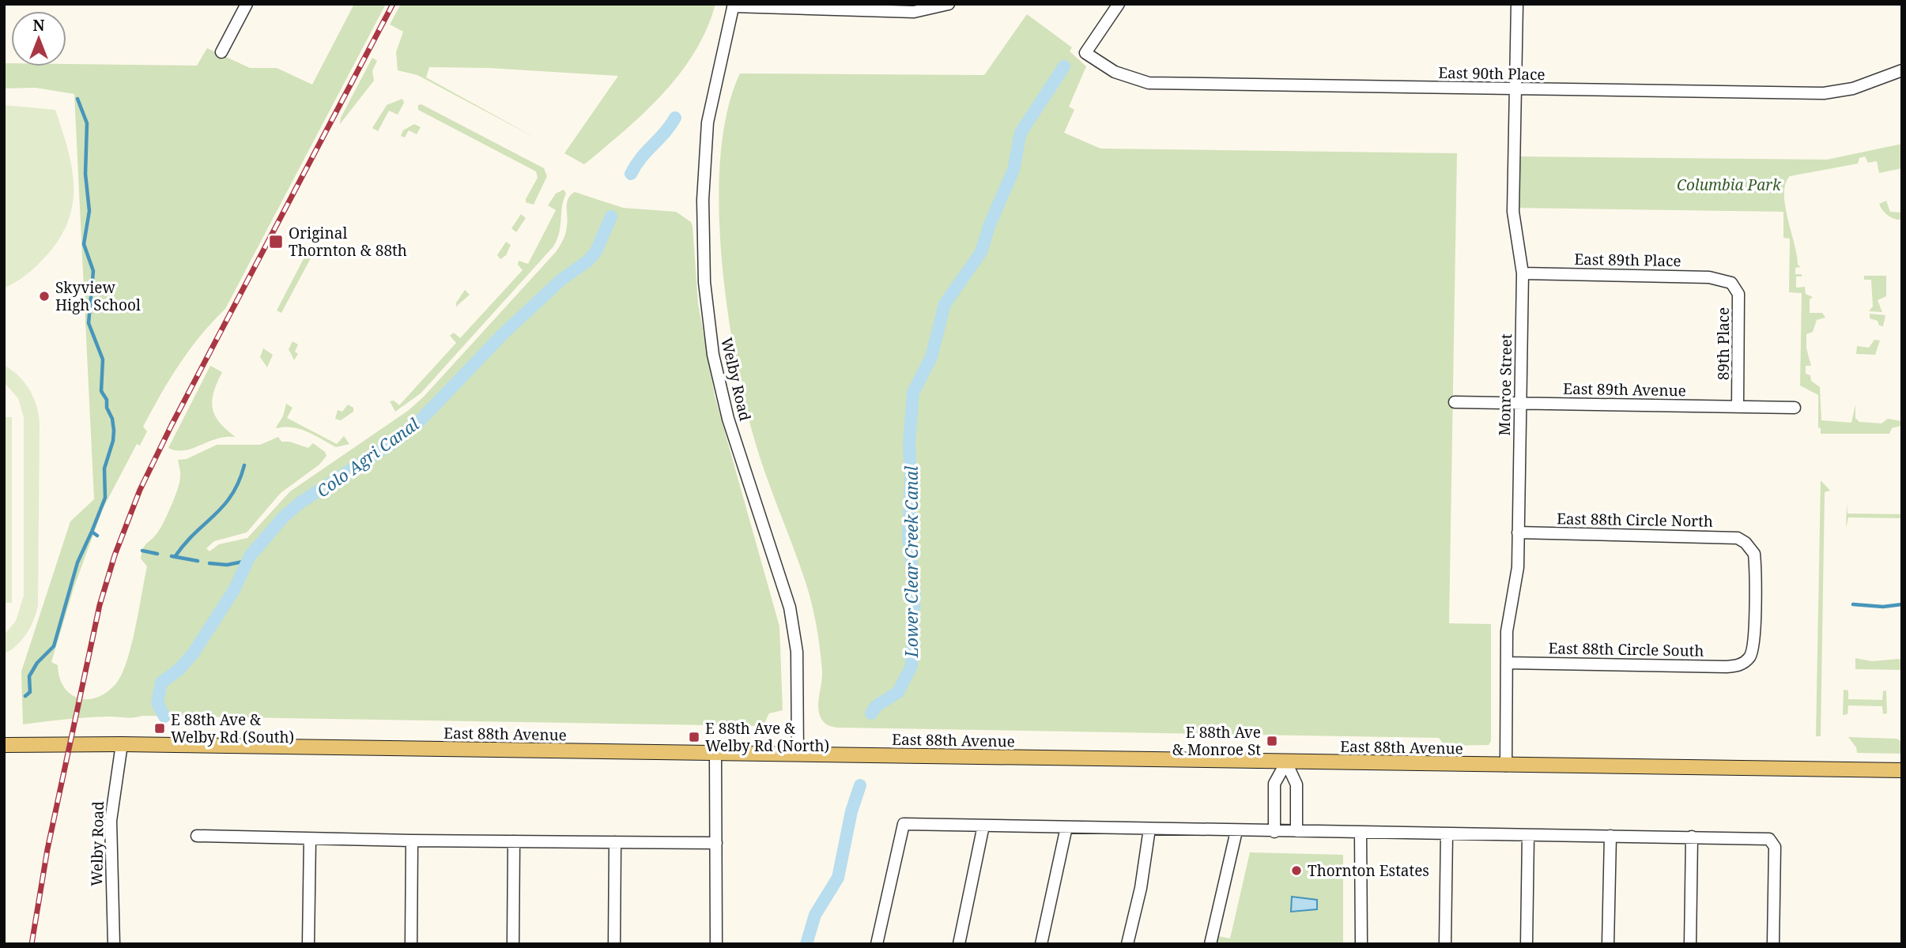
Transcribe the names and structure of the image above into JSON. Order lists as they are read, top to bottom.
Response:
{
  "streets": {
    "main road": ["East 88th Avenue"],
    "street": [
      "East 90th Place",
      "East 89th Place",
      "89th Place",
      "Welby Road",
      "Monroe Street",
      "East 89th Avenue",
      "East 88th Circle North",
      "East 88th Circle South"
    ]
  },
  "crossings": [
    ["East 90th Place", "Monroe Street"],
    ["East 89th Place", "89th Place"],
    ["East 89th Place", "Monroe Street"],
    ["89th Place", "East 89th Avenue"],
    ["Welby Road", "East 88th Avenue"],
    ["Monroe Street", "East 89th Avenue"],
    ["Monroe Street", "East 88th Circle North"],
    ["Monroe Street", "East 88th Circle South"],
    ["Monroe Street", "East 88th Avenue"],
    ["East 88th Circle North", "East 88th Circle South"]
  ],
  "water": ["Colo Agri Canal", "Lower Clear Creek Canal"],
  "parks": ["Columbia Park"],
  "places": {
    "transit": [
      "Original Thornton & 88th",
      "E 88th Ave & Welby Rd (South)",
      "E 88th Ave & Welby Rd (North)",
      "E 88th Ave & Monroe St"
    ],
    "other": ["Skyview High School", "Thornton Estates"]
  },
  "north": "top"
}
